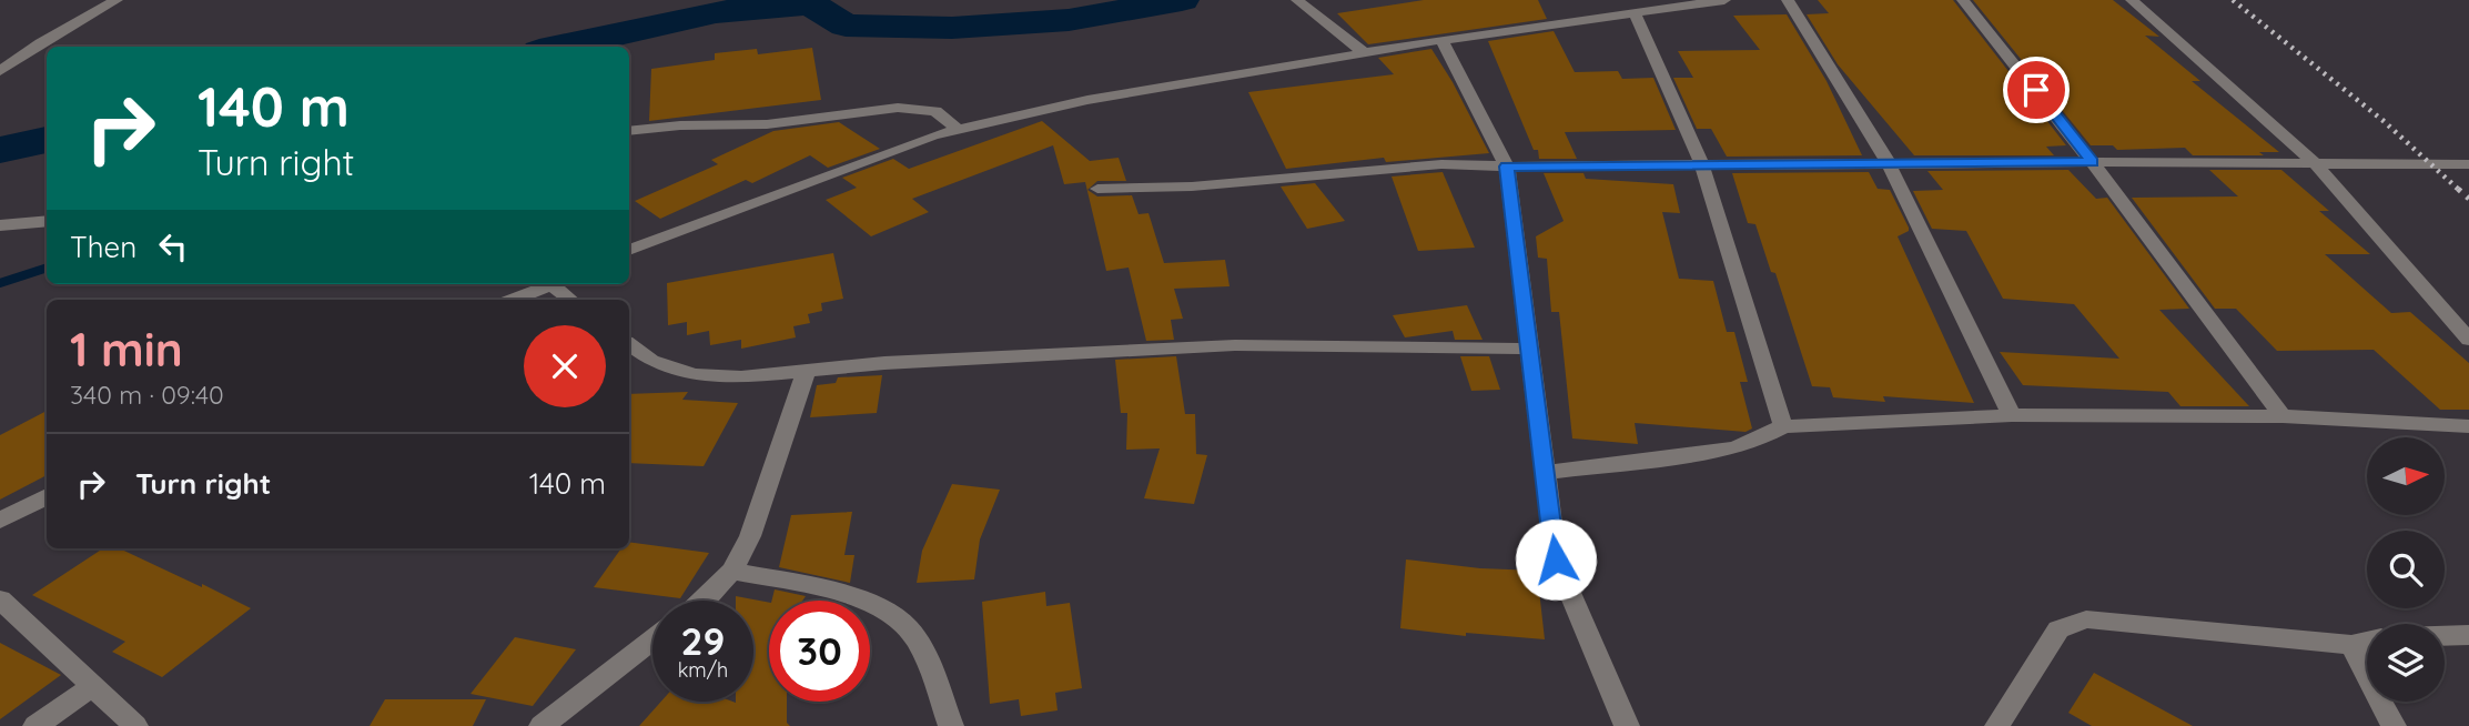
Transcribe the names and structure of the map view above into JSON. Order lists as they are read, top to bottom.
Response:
{
  "north": "right",
  "page": {
    "turn": ["140 m", "Turn right"],
    "then": "Then",
    "heading": ["1 min", "340 m · 09:40"],
    "list": [
      {
        "name": "Turn right",
        "value": "140 m"
      }
    ],
    "speed": "29 km/h",
    "limit": "30"
  }
}
